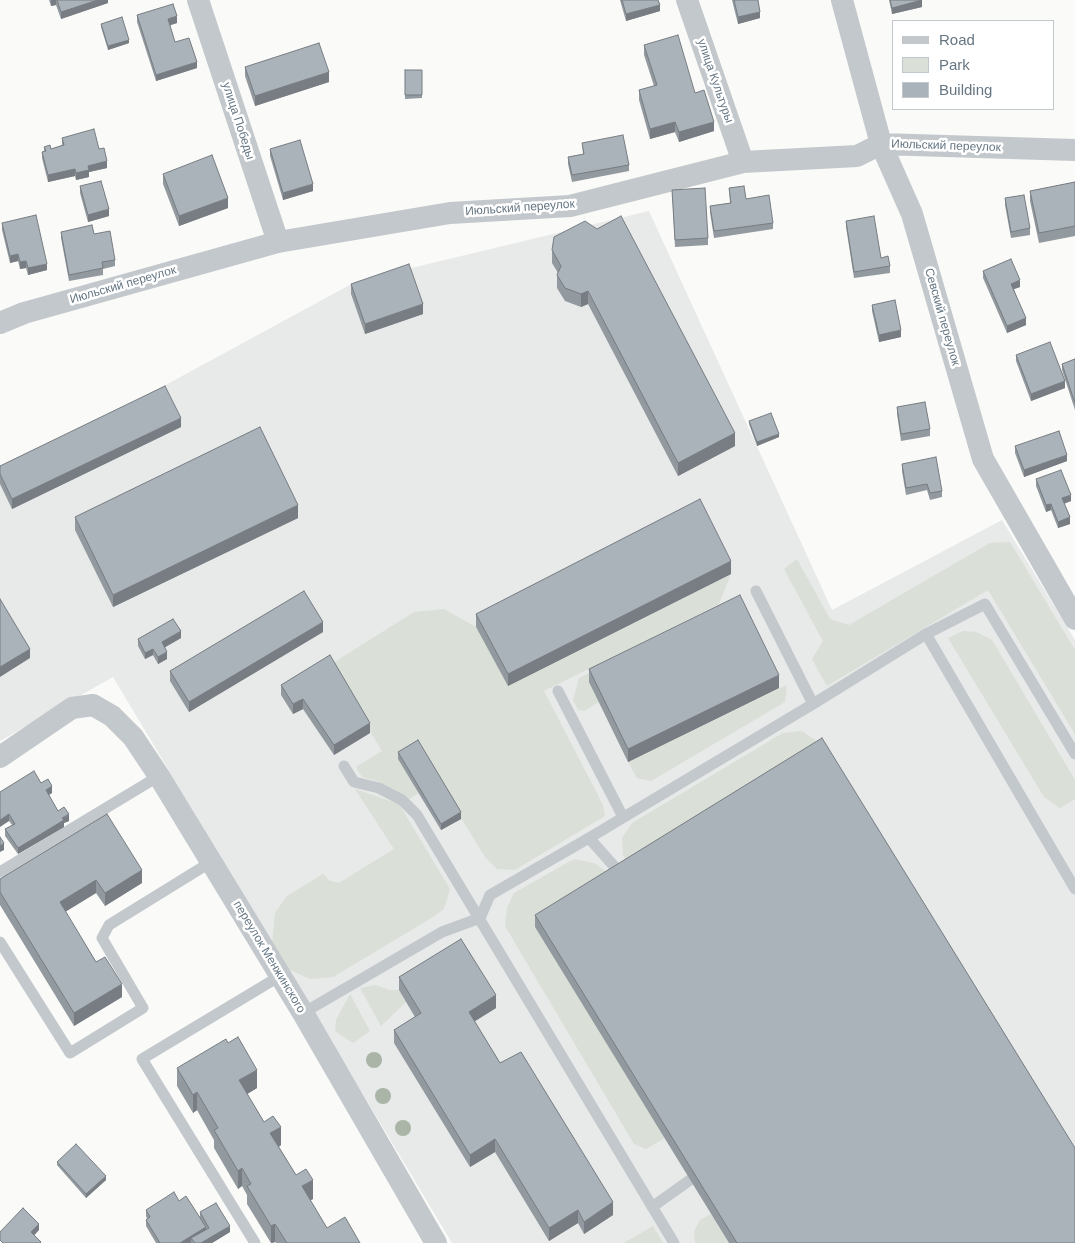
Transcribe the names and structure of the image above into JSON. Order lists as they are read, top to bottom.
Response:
{
  "streets": {
    "street": [
      "улица Культуры",
      "улица Победы",
      "Июльский переулок",
      "Севский переулок",
      "переулок Менжинского"
    ]
  },
  "crossings": [
    ["улица Культуры", "Июльский переулок"],
    ["улица Победы", "Июльский переулок"],
    ["Июльский переулок", "Севский переулок"]
  ],
  "legend": ["Road", "Park", "Building"]
}
